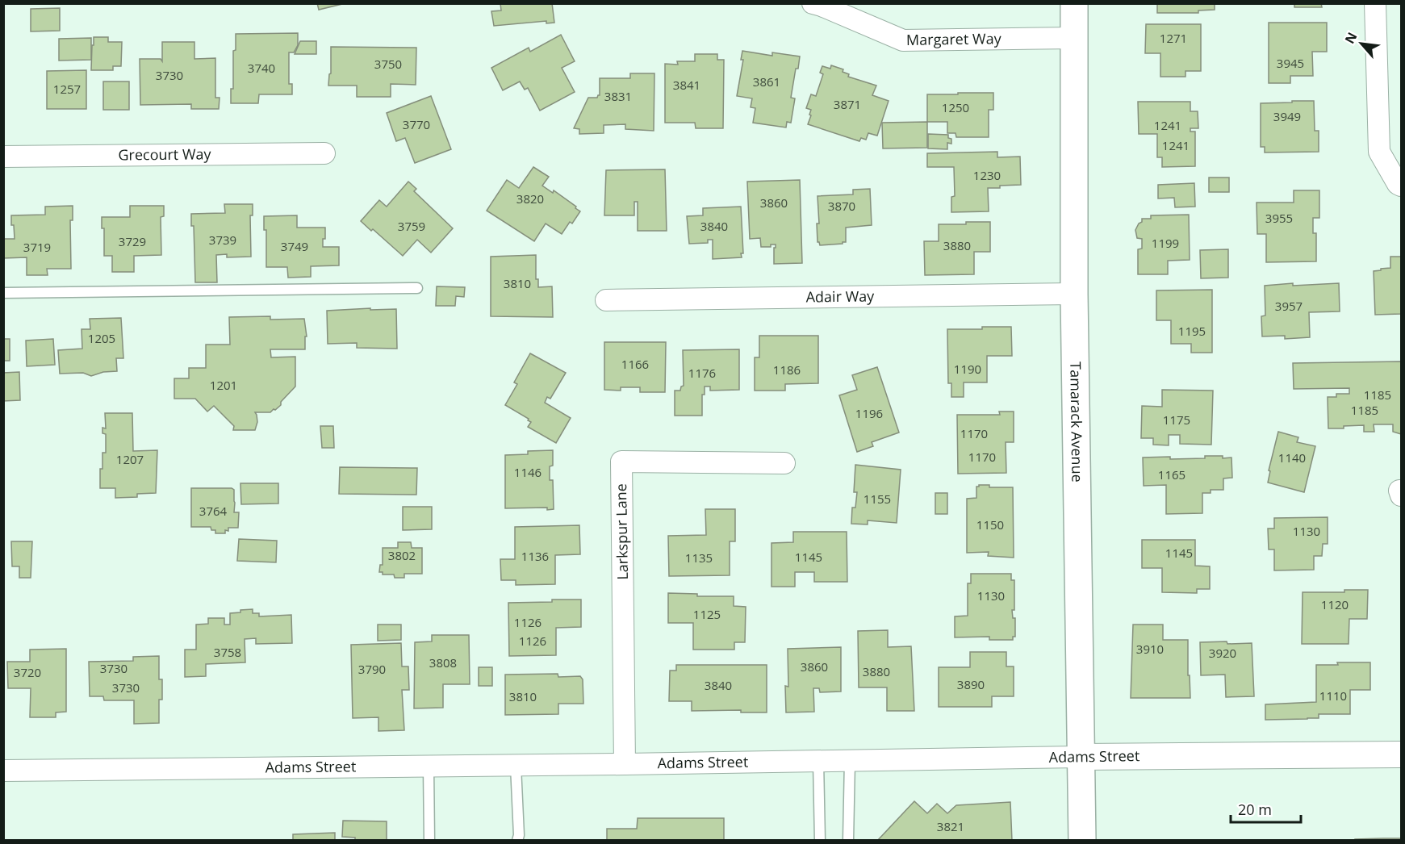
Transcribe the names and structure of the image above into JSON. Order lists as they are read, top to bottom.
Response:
{
  "streets": {
    "main road": ["Tamarack Avenue"],
    "street": [
      "Margaret Way",
      "Grecourt Way",
      "Adair Way",
      "Larkspur Lane",
      "Adams Street"
    ]
  },
  "crossings": [
    ["Margaret Way", "Tamarack Avenue"],
    ["Adair Way", "Tamarack Avenue"],
    ["Tamarack Avenue", "Adams Street"],
    ["Larkspur Lane", "Adams Street"]
  ],
  "house_numbers": [
    "1271",
    "3945",
    "3750",
    "3740",
    "3730",
    "3861",
    "3841",
    "1257",
    "3831",
    "3871",
    "1250",
    "3949",
    "3770",
    "1241",
    "1241",
    "1230",
    "3820",
    "3860",
    "3870",
    "3955",
    "3759",
    "3840",
    "3739",
    "3729",
    "1199",
    "3880",
    "3749",
    "3719",
    "3810",
    "3957",
    "1195",
    "1205",
    "1166",
    "1190",
    "1186",
    "1176",
    "1201",
    "1185",
    "1185",
    "1196",
    "1175",
    "1170",
    "1170",
    "1140",
    "1207",
    "1146",
    "1165",
    "1155",
    "3764",
    "1150",
    "1130",
    "1145",
    "3802",
    "1136",
    "1145",
    "1135",
    "1130",
    "1120",
    "1125",
    "1126",
    "1126",
    "3910",
    "3758",
    "3920",
    "3808",
    "3860",
    "3730",
    "3790",
    "3880",
    "3720",
    "3890",
    "3840",
    "3730",
    "1110",
    "3810",
    "3821"
  ],
  "scale_bar": "20 m",
  "north": "top left"
}
